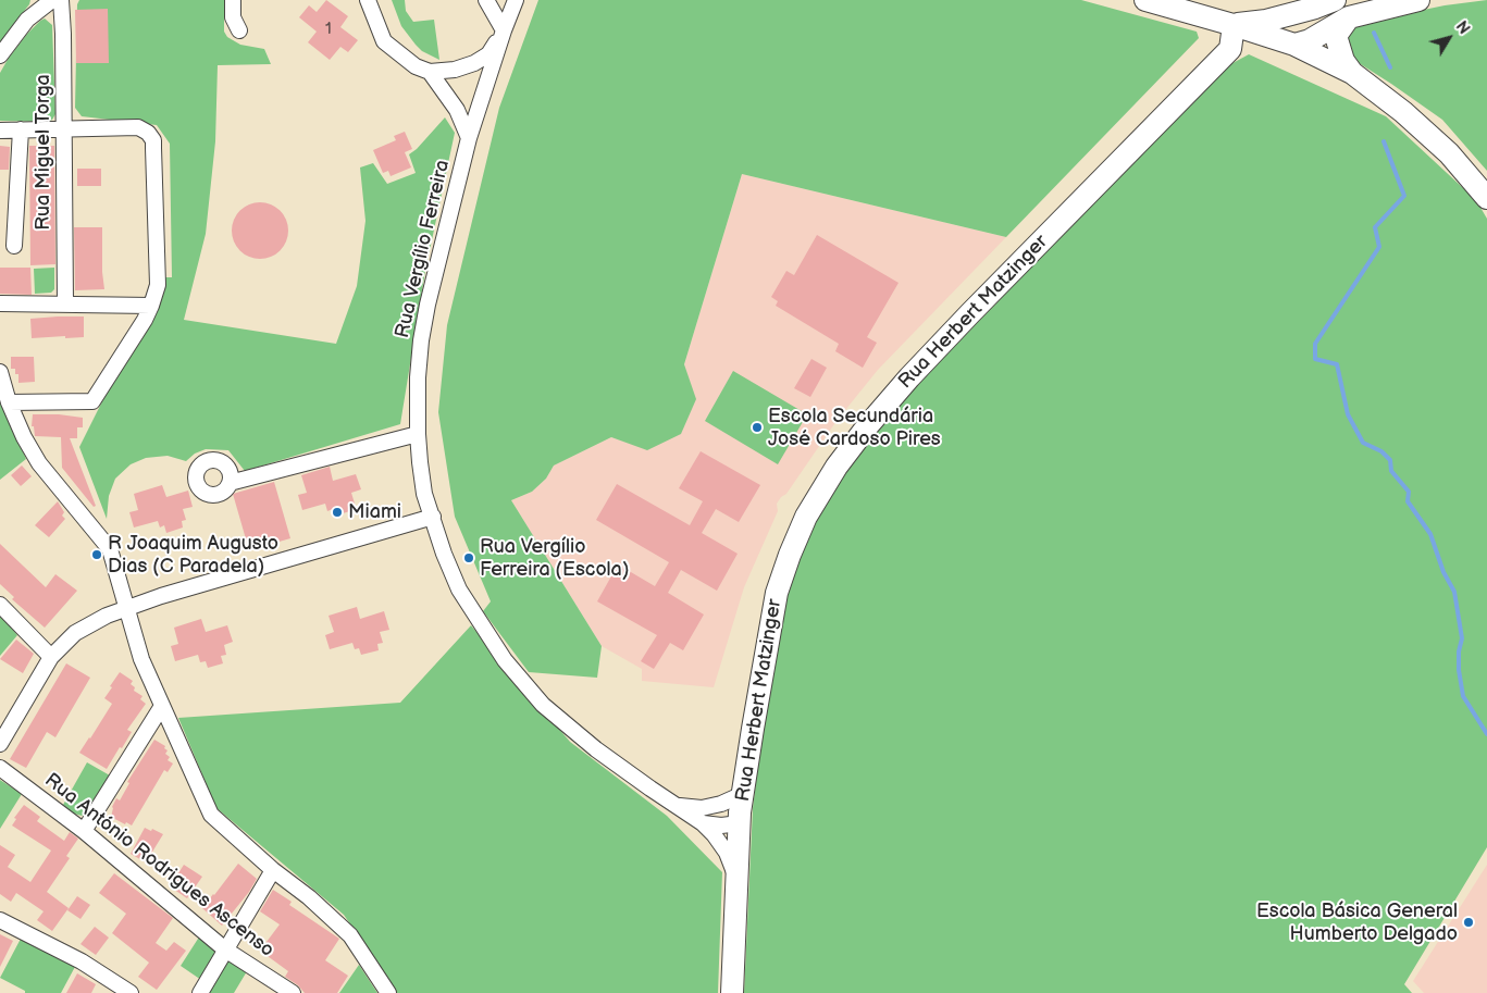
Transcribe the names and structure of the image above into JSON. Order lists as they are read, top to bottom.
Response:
{
  "streets": {
    "street": [
      "Rua Miguel Torga",
      "Rua Vergílio Ferreira",
      "Rua Herbert Matzinger",
      "Rua António Rodrigues Ascenso"
    ]
  },
  "crossings": [
    ["Rua Vergílio Ferreira", "Rua Herbert Matzinger"]
  ],
  "places": [
    "Escola Secundária José Cardoso Pires",
    "Miami",
    "R Joaquim Augusto Dias (C Paradela)",
    "Rua Vergílio Ferreira (Escola)",
    "Escola Básica General Humberto Delgado"
  ],
  "house_numbers": ["1"],
  "north": "top right"
}
